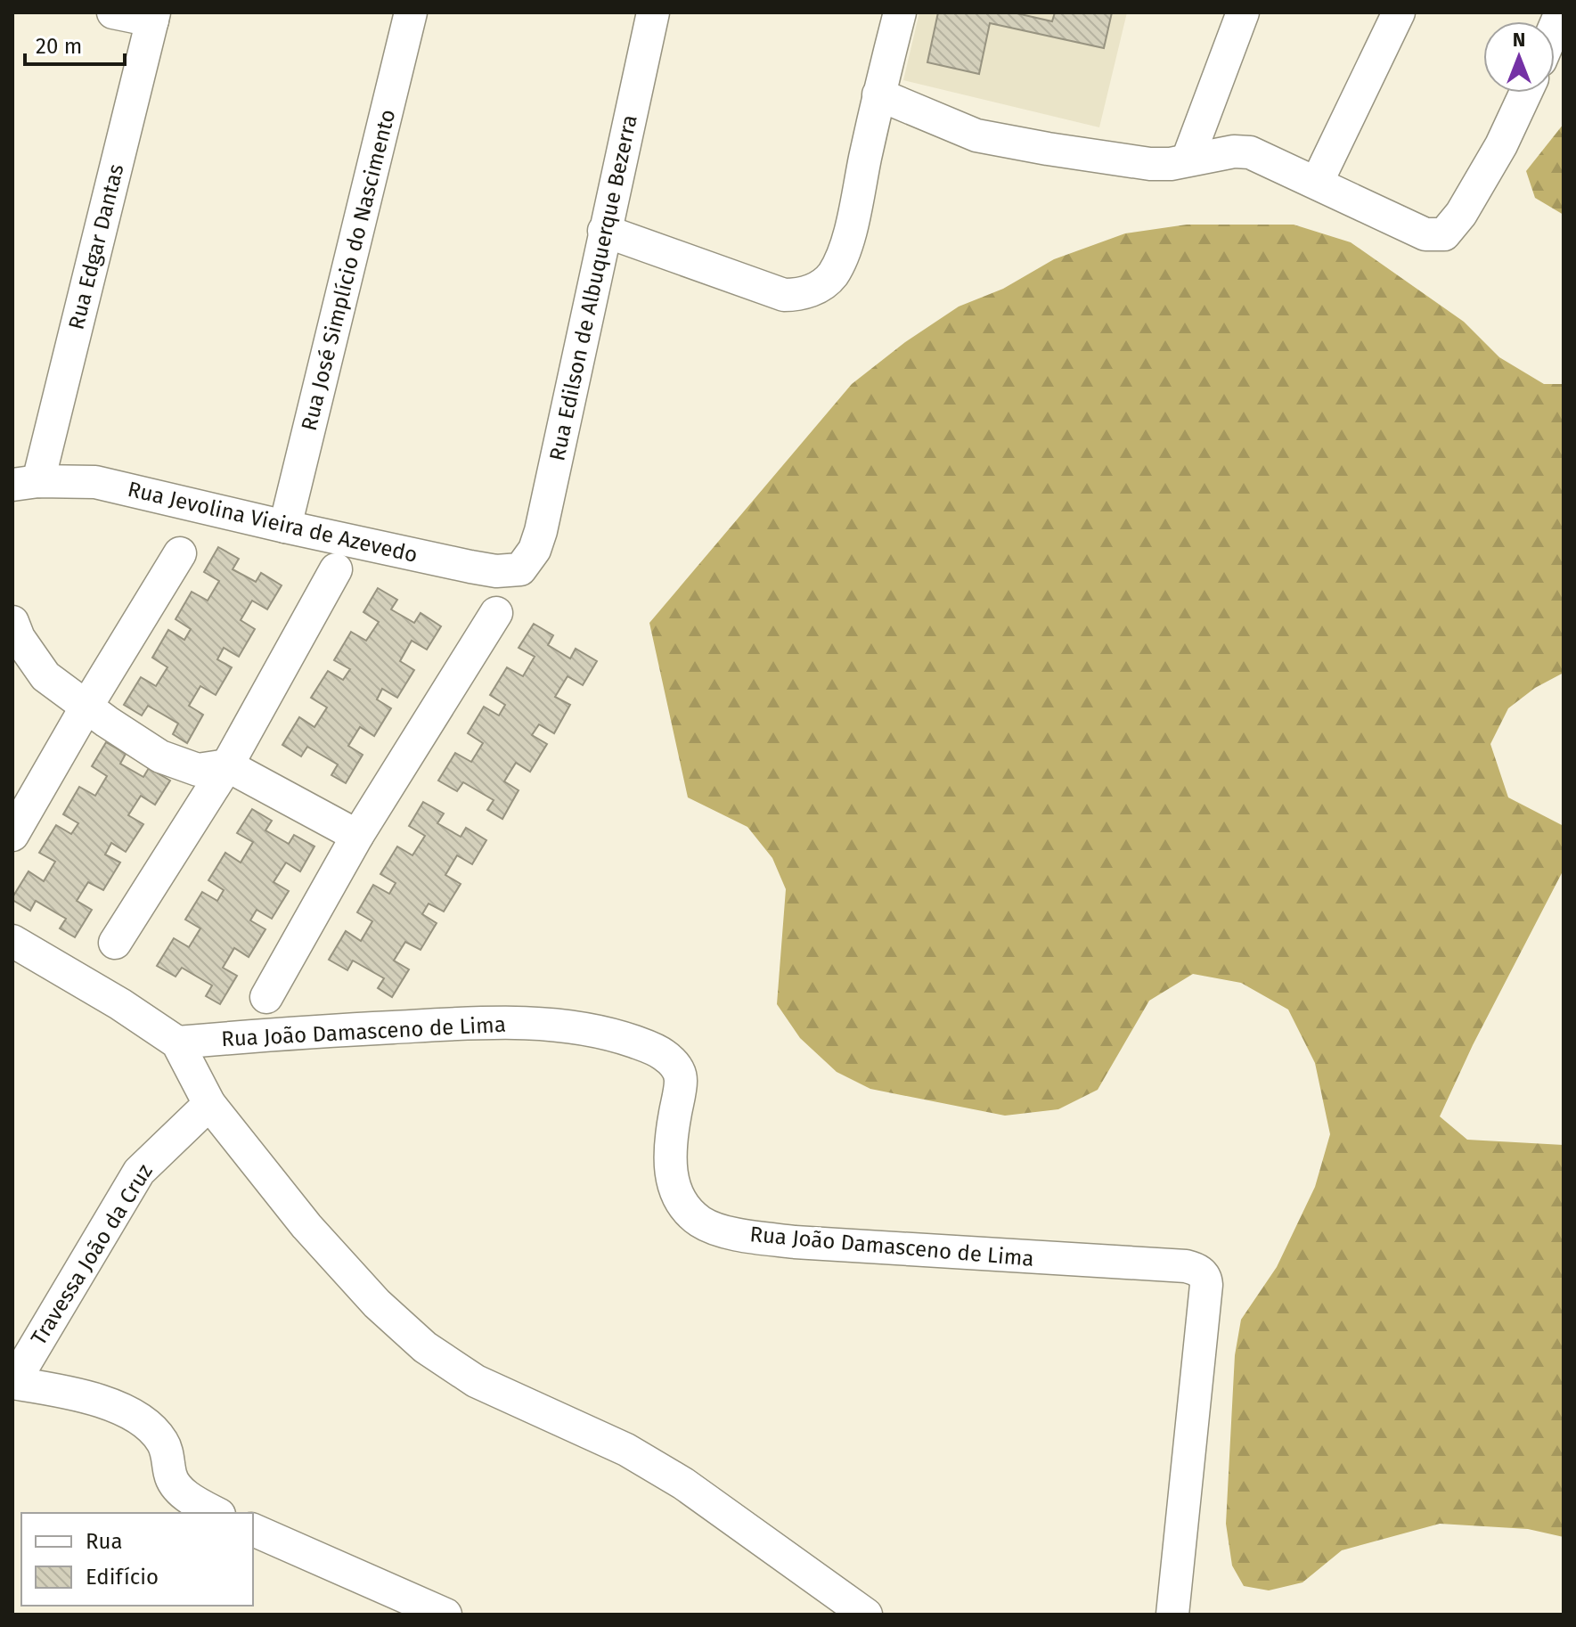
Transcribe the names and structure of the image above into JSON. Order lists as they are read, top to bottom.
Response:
{
  "streets": {
    "street": [
      "Rua Edgar Dantas",
      "Rua José Simplício do Nascimento",
      "Rua Edilson de Albuquerque Bezerra",
      "Rua Jevolina Vieira de Azevedo",
      "Rua João Damasceno de Lima",
      "Travessa João da Cruz"
    ]
  },
  "crossings": [
    ["Rua Edgar Dantas", "Rua Jevolina Vieira de Azevedo"],
    ["Rua José Simplício do Nascimento", "Rua Jevolina Vieira de Azevedo"],
    ["Rua Edilson de Albuquerque Bezerra", "Rua Jevolina Vieira de Azevedo"]
  ],
  "legend": ["Rua", "Edifício"],
  "scale_bar": "20 m",
  "north": "top"
}
